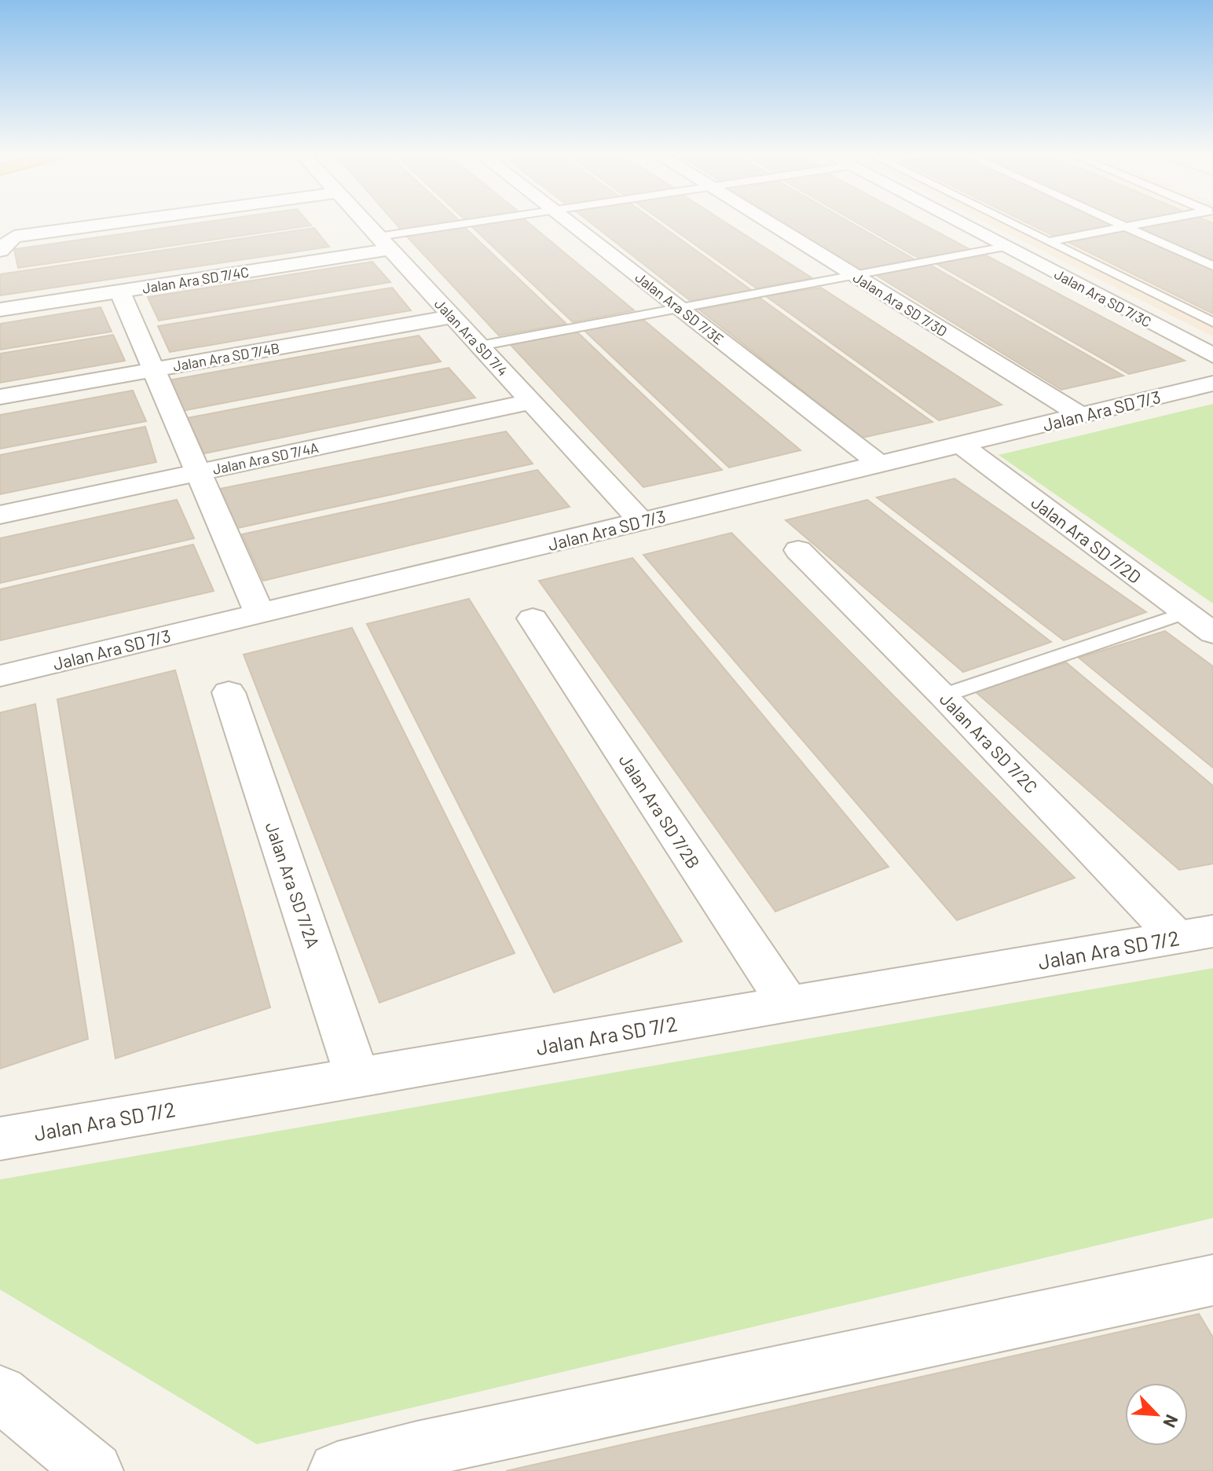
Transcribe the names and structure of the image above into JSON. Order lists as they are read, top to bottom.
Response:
{
  "streets": {
    "street": [
      "Jalan Ara SD 7/4C",
      "Jalan Ara SD 7/3C",
      "Jalan Ara SD 7/3D",
      "Jalan Ara SD 7/3E",
      "Jalan Ara SD 7/4",
      "Jalan Ara SD 7/4B",
      "Jalan Ara SD 7/3",
      "Jalan Ara SD 7/4A",
      "Jalan Ara SD 7/2D",
      "Jalan Ara SD 7/2C",
      "Jalan Ara SD 7/2B",
      "Jalan Ara SD 7/2A",
      "Jalan Ara SD 7/2"
    ]
  },
  "crossings": [
    ["Jalan Ara SD 7/4C", "Jalan Ara SD 7/4"],
    ["Jalan Ara SD 7/3D", "Jalan Ara SD 7/3"],
    ["Jalan Ara SD 7/3E", "Jalan Ara SD 7/3"],
    ["Jalan Ara SD 7/4", "Jalan Ara SD 7/4B"],
    ["Jalan Ara SD 7/4", "Jalan Ara SD 7/3"],
    ["Jalan Ara SD 7/4", "Jalan Ara SD 7/4A"],
    ["Jalan Ara SD 7/3", "Jalan Ara SD 7/2D"],
    ["Jalan Ara SD 7/2C", "Jalan Ara SD 7/2"],
    ["Jalan Ara SD 7/2B", "Jalan Ara SD 7/2"],
    ["Jalan Ara SD 7/2A", "Jalan Ara SD 7/2"]
  ],
  "north": "bottom right"
}
